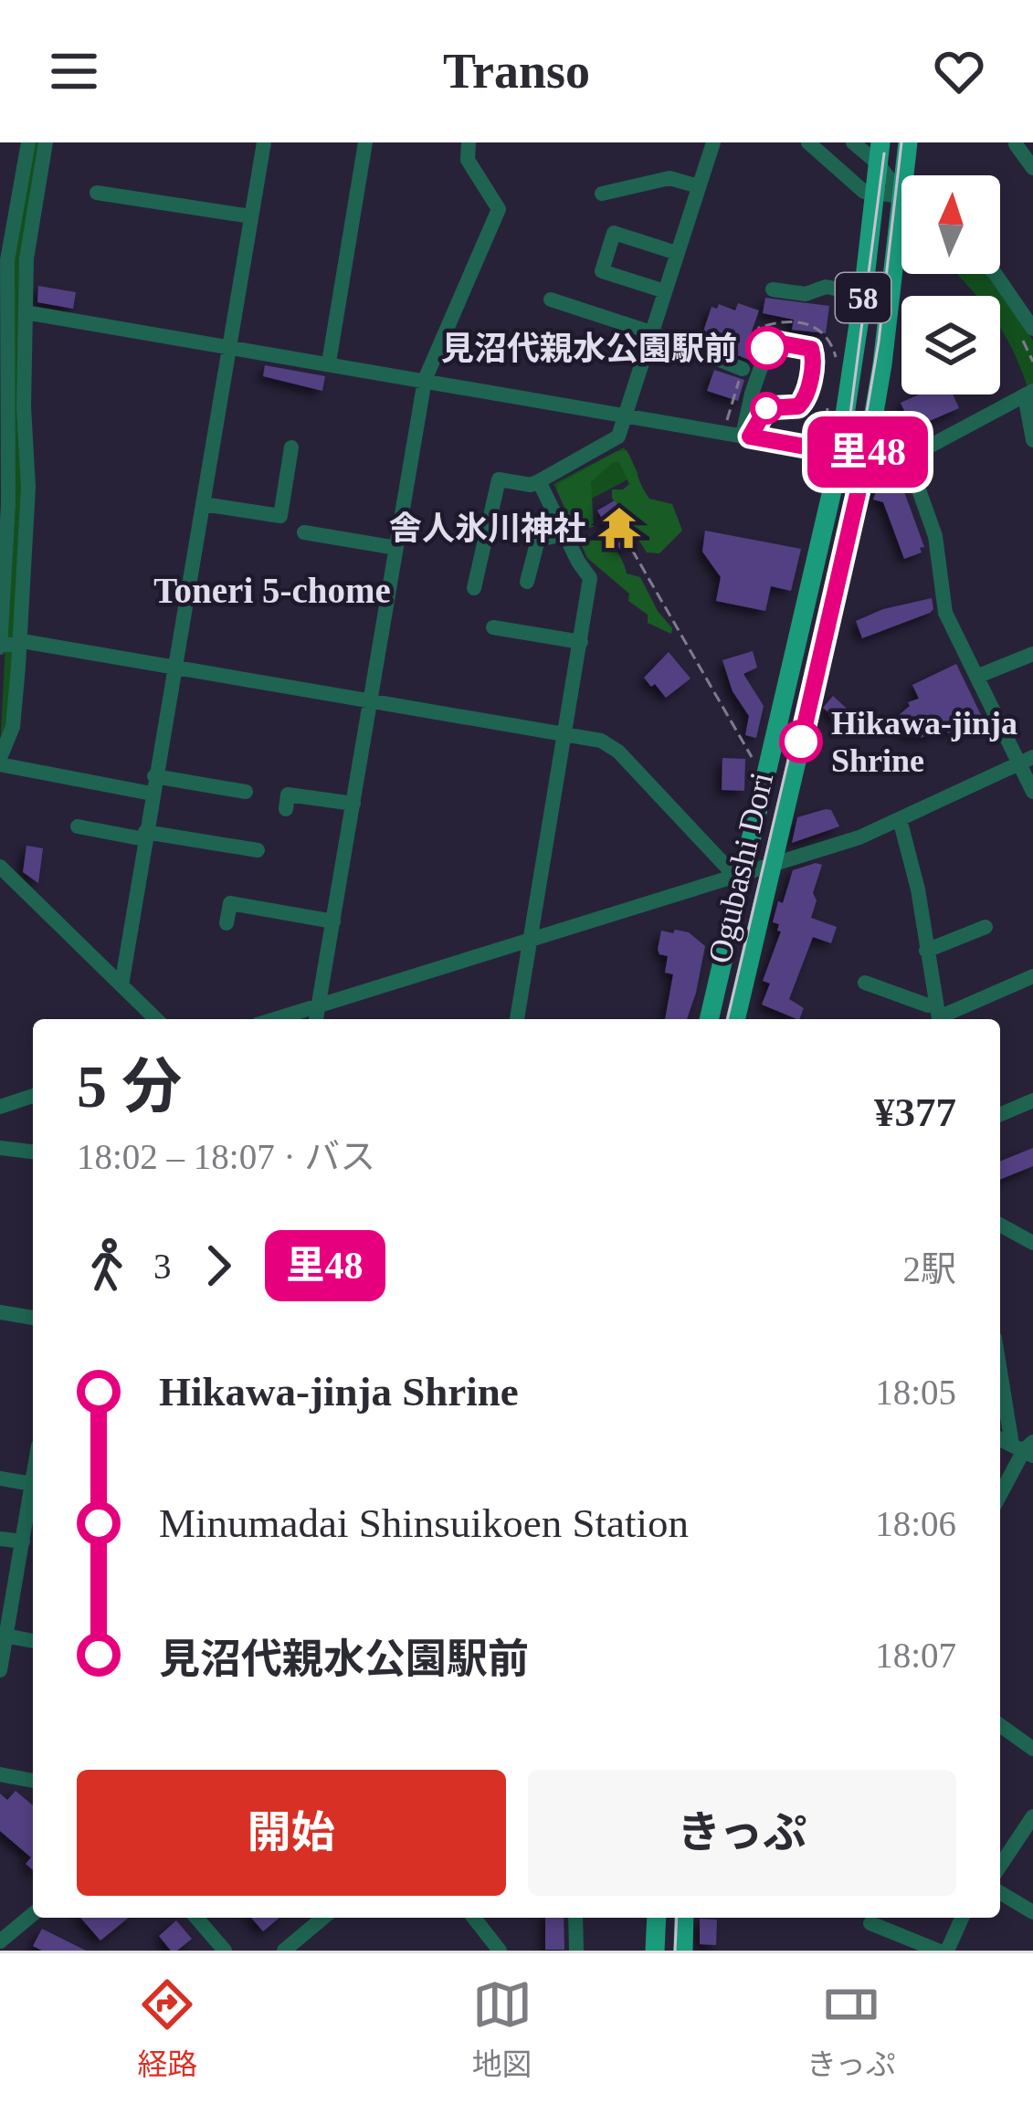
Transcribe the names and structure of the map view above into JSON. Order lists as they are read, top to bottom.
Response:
{
  "streets": {
    "main road": ["58", "Ogubashi Dori"]
  },
  "districts": ["Toneri 5-chome"],
  "places": {
    "other": ["見沼代親水公園駅前", "Hikawa-jinja Shrine"],
    "temple": ["舎人氷川神社"]
  },
  "lines": ["bus line 里48"],
  "north": "top",
  "page": {
    "header": "Transo",
    "on_map": "里48",
    "heading": ["5 分", "18:02 – 18:07 · バス", "¥377"],
    "legs": ["3", "里48", "2駅"],
    "list": [
      {
        "name": "Hikawa-jinja Shrine",
        "value": "18:05"
      },
      {
        "name": "Minumadai Shinsuikoen Station",
        "value": "18:06"
      },
      {
        "name": "見沼代親水公園駅前",
        "value": "18:07"
      }
    ],
    "buttons": ["開始", "きっぷ"],
    "tabs": ["経路", "地図", "きっぷ"]
  }
}
